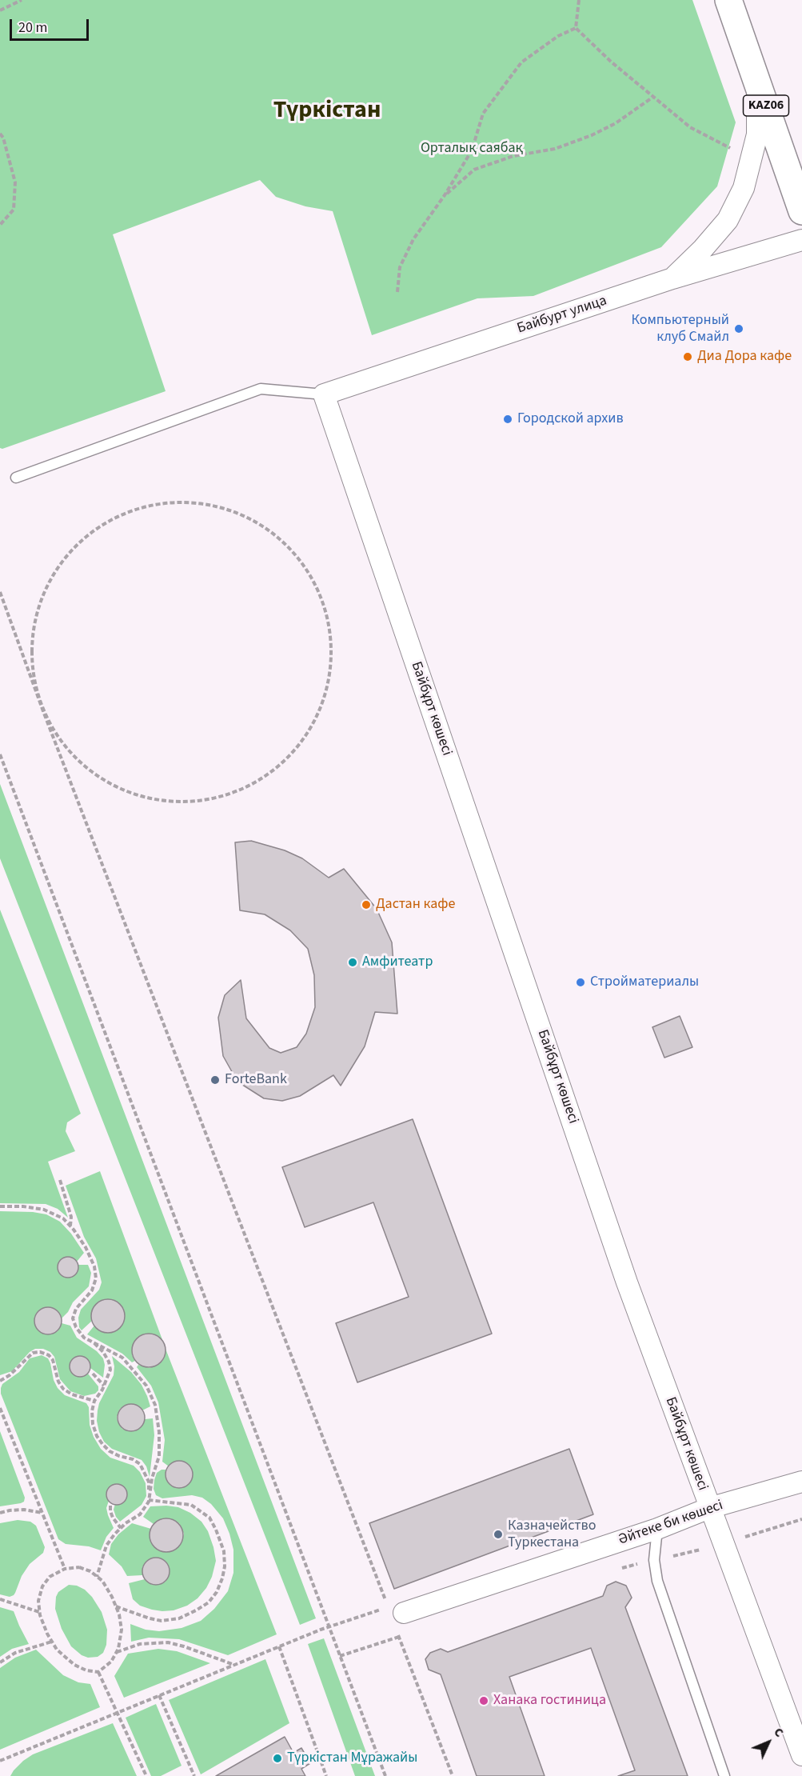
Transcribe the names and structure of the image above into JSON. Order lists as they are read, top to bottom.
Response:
{
  "streets": {
    "main road": ["KАZ06"],
    "street": ["Байбурт улица", "Байбұрт көшесі", "Әйтеке би көшесі"]
  },
  "crossings": [
    ["Байбурт улица", "Байбұрт көшесі"],
    ["Байбұрт көшесі", "Әйтеке би көшесі"]
  ],
  "districts": ["Түркістан"],
  "parks": ["Орталық саябақ"],
  "places": [
    "Компьютерный клуб Смайл",
    "Диа Дора кафе",
    "Городской архив",
    "Дастан кафе",
    "Амфитеатр",
    "Стройматериалы",
    "ForteBank",
    "Казначейство Туркестана",
    "Ханака гостиница",
    "Түркістан Мұражайы"
  ],
  "scale_bar": "20 m",
  "north": "top right"
}
